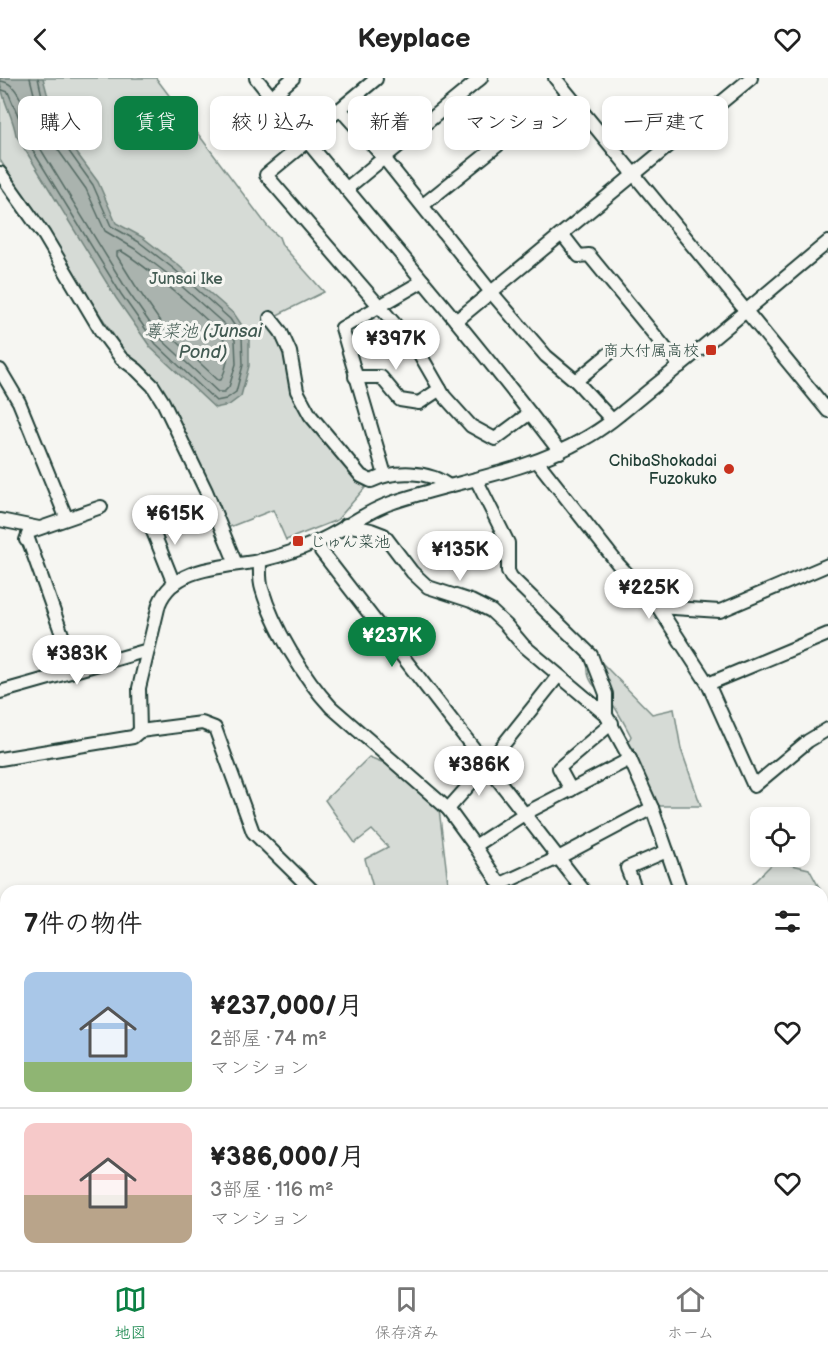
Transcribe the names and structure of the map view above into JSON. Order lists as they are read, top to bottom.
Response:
{
  "water": ["蓴菜池 (Junsai Pond)"],
  "parks": ["Junsai Ike"],
  "places": {
    "transit": ["商大付属高校", "じゅん菜池"],
    "other": ["ChibaShokadai Fuzokuko"]
  },
  "page": {
    "header": "Keyplace",
    "chip": [
      "購入",
      "賃貸",
      "絞り込み",
      "新着",
      "マンション",
      "一戸建て"
    ],
    "price": [
      "¥397K",
      "¥615K",
      "¥135K",
      "¥225K",
      "¥237K",
      "¥383K",
      "¥386K"
    ],
    "heading": "7件の物件",
    "list": [
      {
        "name": "¥237,000/月",
        "note": "2部屋 · 74 m² · マンション"
      },
      {
        "name": "¥386,000/月",
        "note": "3部屋 · 116 m² · マンション"
      }
    ],
    "tabs": ["地図", "保存済み", "ホーム"]
  }
}
